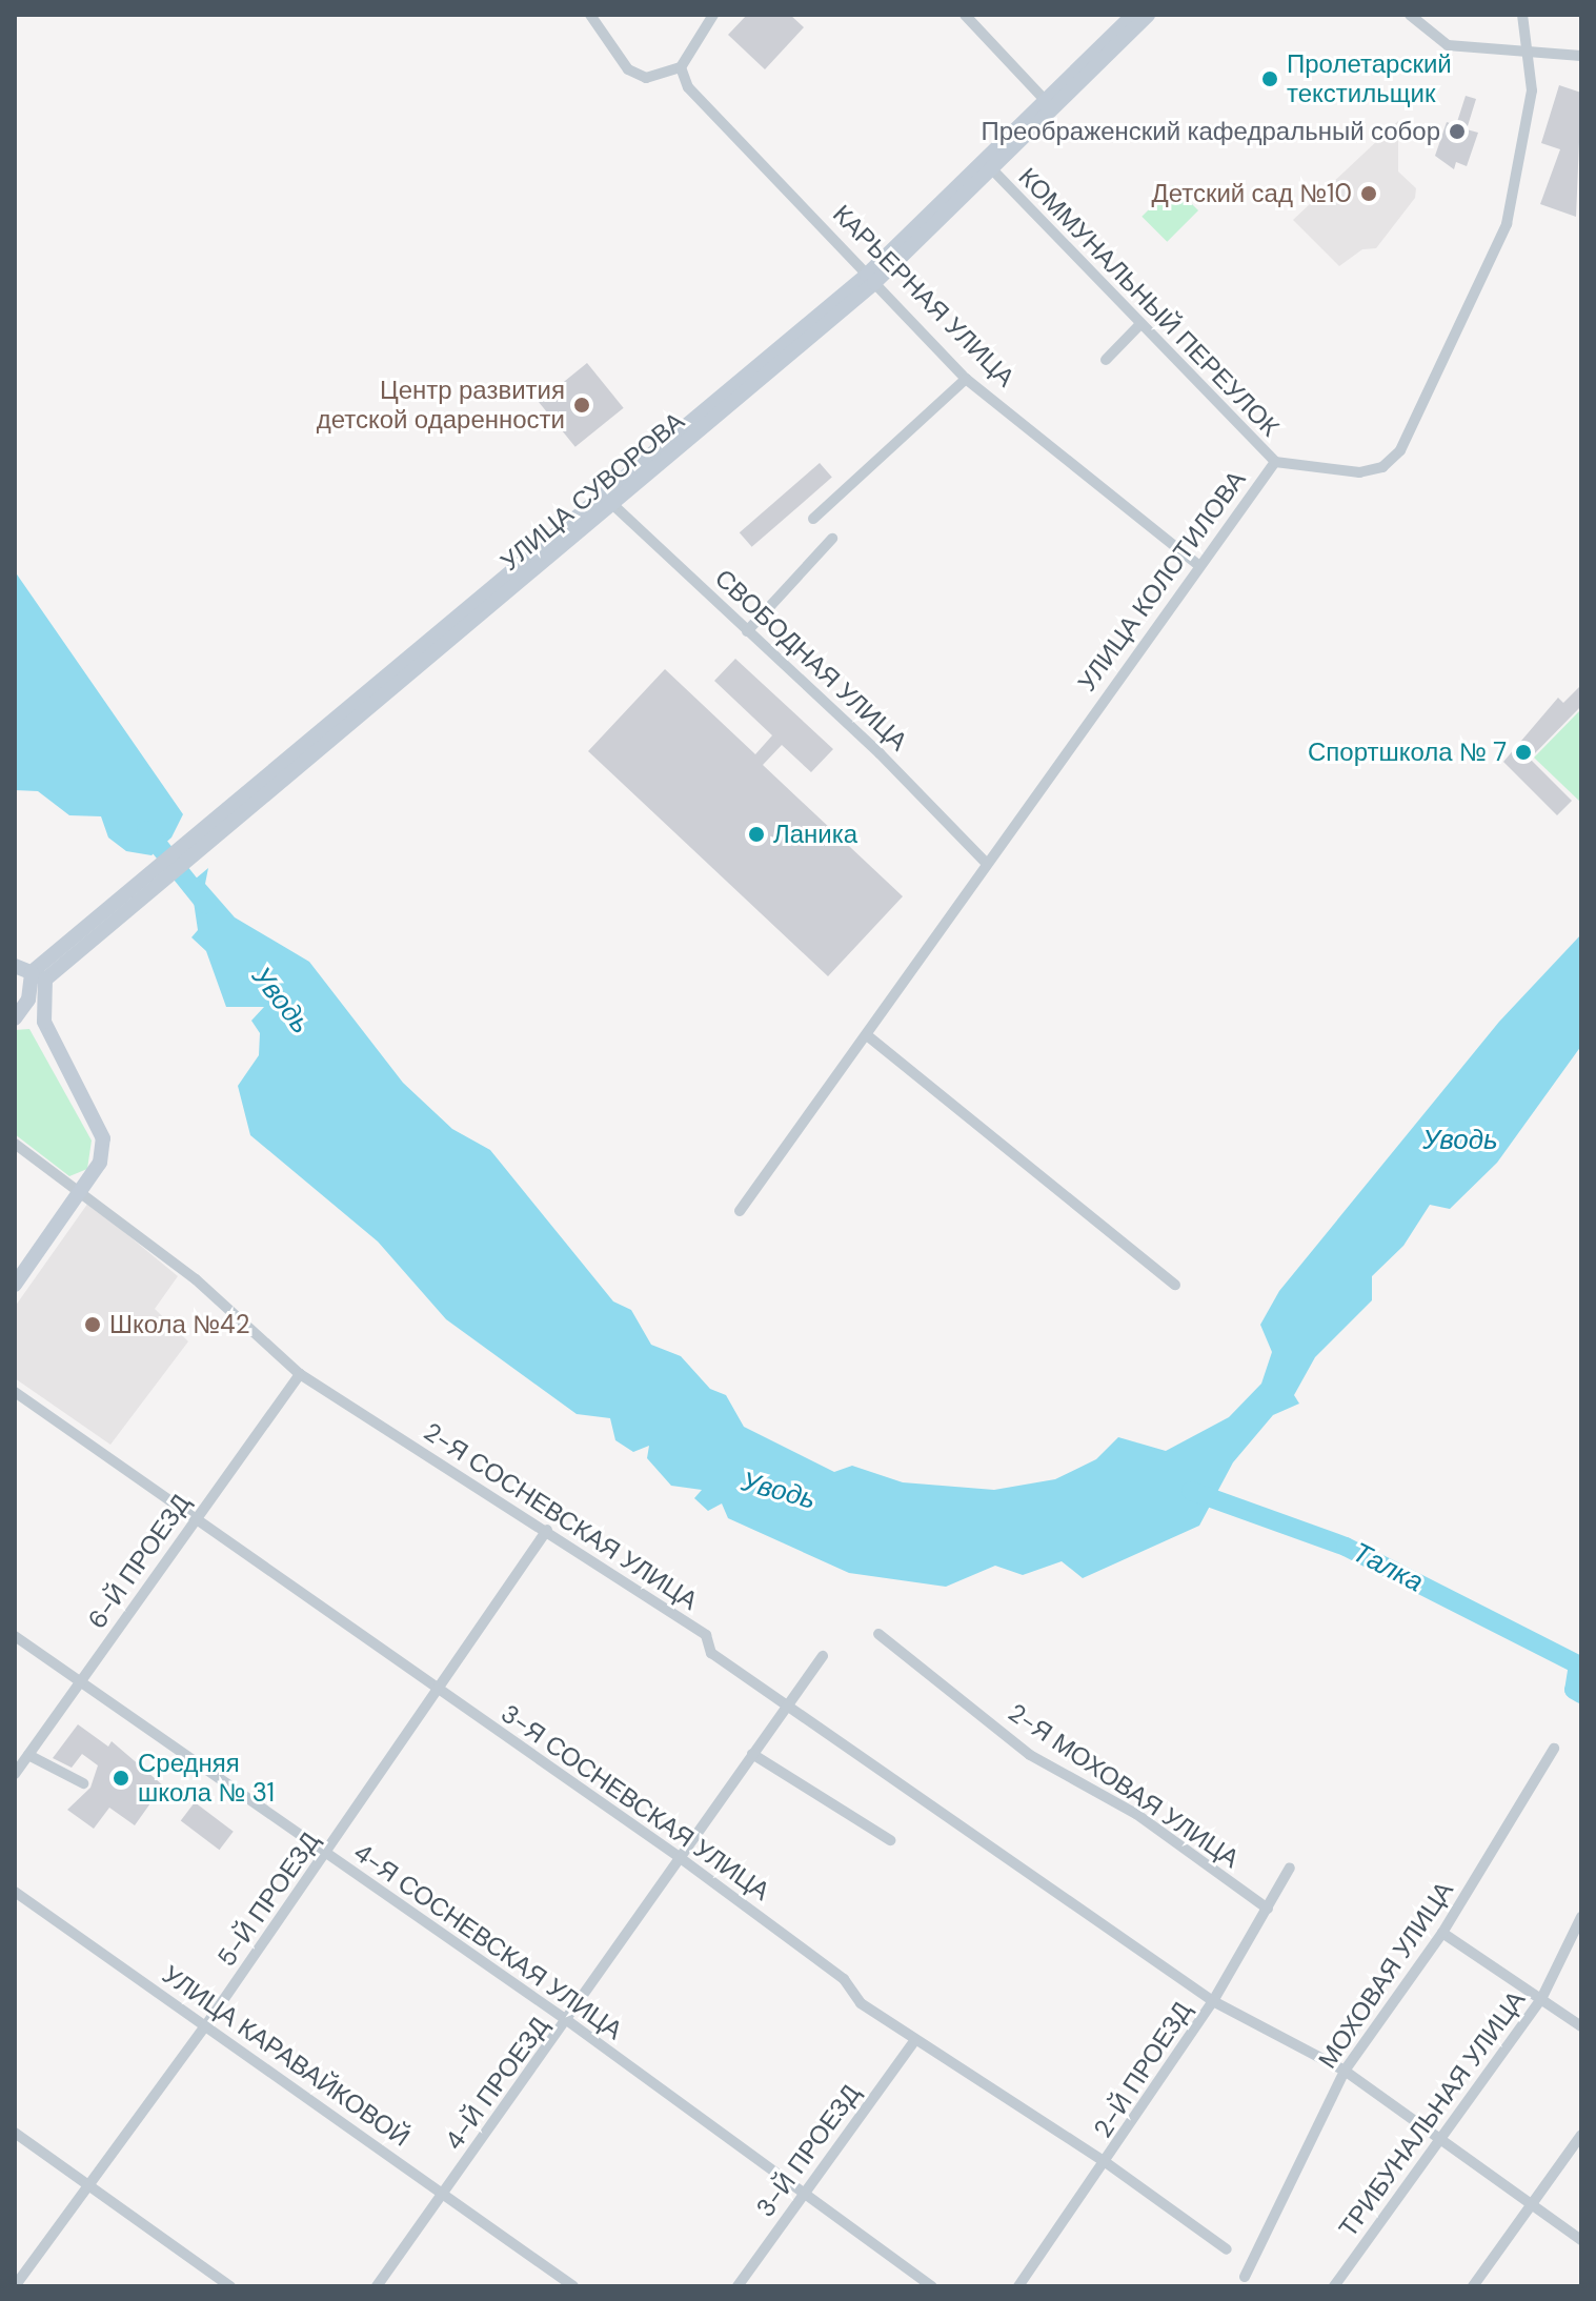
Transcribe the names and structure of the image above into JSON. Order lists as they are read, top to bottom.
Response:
{
  "streets": {
    "main road": ["УЛИЦА СУВОРОВА"],
    "street": [
      "КАРЬЕРНАЯ УЛИЦА",
      "КОММУНАЛЬНЫЙ ПЕРЕУЛОК",
      "УЛИЦА КОЛОТИЛОВА",
      "СВОБОДНАЯ УЛИЦА",
      "2-Я СОСНЕВСКАЯ УЛИЦА",
      "6-Й ПРОЕЗД",
      "2-Я МОХОВАЯ УЛИЦА",
      "3-Я СОСНЕВСКАЯ УЛИЦА",
      "5-Й ПРОЕЗД",
      "4-Я СОСНЕВСКАЯ УЛИЦА",
      "МОХОВАЯ УЛИЦА",
      "УЛИЦА КАРАВАЙКОВОЙ",
      "2-Й ПРОЕЗД",
      "4-Й ПРОЕЗД",
      "ТРИБУНАЛЬНАЯ УЛИЦА",
      "3-Й ПРОЕЗД"
    ]
  },
  "crossings": [
    ["КАРЬЕРНАЯ УЛИЦА", "УЛИЦА СУВОРОВА"],
    ["КАРЬЕРНАЯ УЛИЦА", "УЛИЦА КОЛОТИЛОВА"],
    ["КОММУНАЛЬНЫЙ ПЕРЕУЛОК", "УЛИЦА СУВОРОВА"],
    ["КОММУНАЛЬНЫЙ ПЕРЕУЛОК", "УЛИЦА КОЛОТИЛОВА"],
    ["УЛИЦА СУВОРОВА", "СВОБОДНАЯ УЛИЦА"],
    ["УЛИЦА КОЛОТИЛОВА", "СВОБОДНАЯ УЛИЦА"],
    ["2-Я СОСНЕВСКАЯ УЛИЦА", "6-Й ПРОЕЗД"],
    ["2-Я СОСНЕВСКАЯ УЛИЦА", "5-Й ПРОЕЗД"],
    ["2-Я СОСНЕВСКАЯ УЛИЦА", "МОХОВАЯ УЛИЦА"],
    ["2-Я СОСНЕВСКАЯ УЛИЦА", "2-Й ПРОЕЗД"],
    ["2-Я СОСНЕВСКАЯ УЛИЦА", "4-Й ПРОЕЗД"],
    ["2-Я СОСНЕВСКАЯ УЛИЦА", "ТРИБУНАЛЬНАЯ УЛИЦА"],
    ["6-Й ПРОЕЗД", "3-Я СОСНЕВСКАЯ УЛИЦА"],
    ["6-Й ПРОЕЗД", "4-Я СОСНЕВСКАЯ УЛИЦА"],
    ["2-Я МОХОВАЯ УЛИЦА", "2-Й ПРОЕЗД"],
    ["3-Я СОСНЕВСКАЯ УЛИЦА", "5-Й ПРОЕЗД"],
    ["3-Я СОСНЕВСКАЯ УЛИЦА", "2-Й ПРОЕЗД"],
    ["3-Я СОСНЕВСКАЯ УЛИЦА", "4-Й ПРОЕЗД"],
    ["3-Я СОСНЕВСКАЯ УЛИЦА", "3-Й ПРОЕЗД"],
    ["5-Й ПРОЕЗД", "4-Я СОСНЕВСКАЯ УЛИЦА"],
    ["5-Й ПРОЕЗД", "УЛИЦА КАРАВАЙКОВОЙ"],
    ["4-Я СОСНЕВСКАЯ УЛИЦА", "4-Й ПРОЕЗД"],
    ["4-Я СОСНЕВСКАЯ УЛИЦА", "3-Й ПРОЕЗД"],
    ["УЛИЦА КАРАВАЙКОВОЙ", "4-Й ПРОЕЗД"]
  ],
  "water": ["Уводь", "Талка"],
  "places": [
    "Пролетарский текстильщик",
    "Преображенский кафедральный собор",
    "Детский сад №10",
    "Центр развития детской одаренности",
    "Спортшкола № 7",
    "Ланика",
    "Школа №42",
    "Средняя школа № 31"
  ]
}
